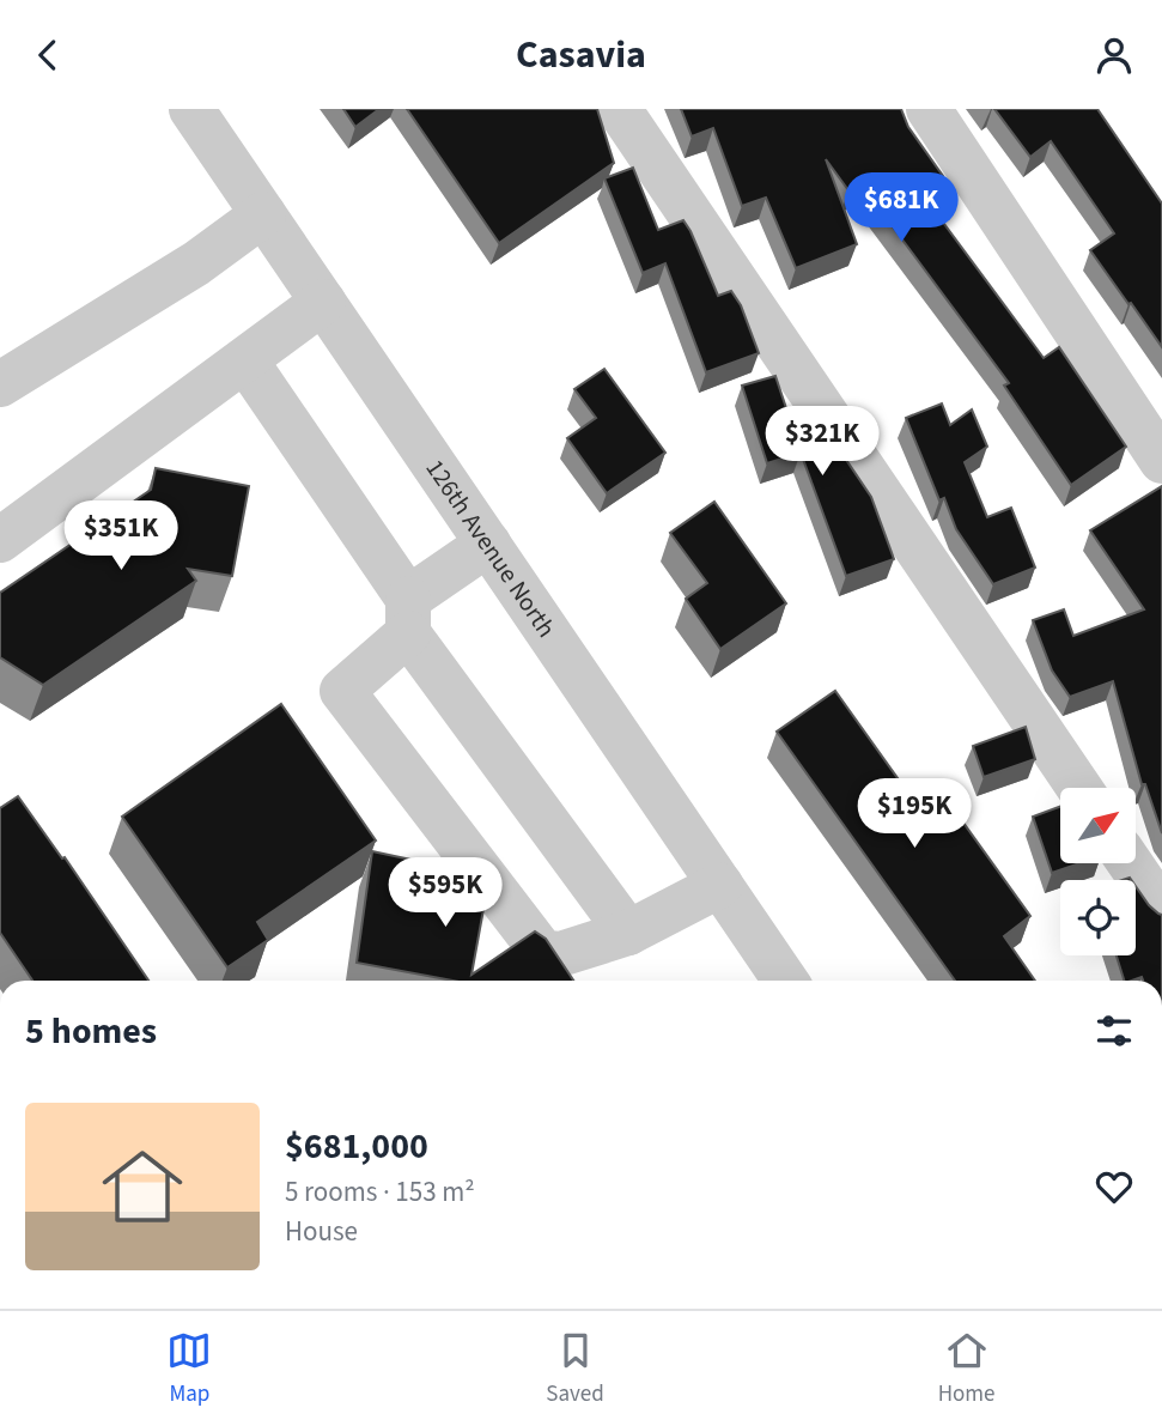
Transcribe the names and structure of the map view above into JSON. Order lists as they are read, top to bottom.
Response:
{
  "streets": {
    "street": ["126th Avenue North"]
  },
  "north": "top right",
  "page": {
    "header": "Casavia",
    "price": [
      "$681K",
      "$321K",
      "$351K",
      "$195K",
      "$595K"
    ],
    "heading": "5 homes",
    "list": [
      {
        "name": "$681,000",
        "note": "5 rooms · 153 m² · House"
      }
    ],
    "tabs": ["Map", "Saved", "Home"]
  }
}
